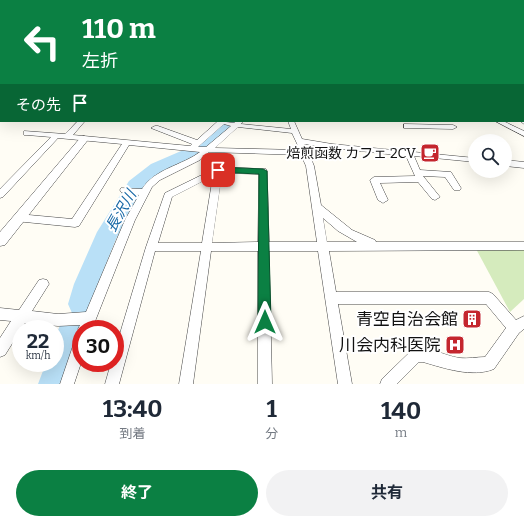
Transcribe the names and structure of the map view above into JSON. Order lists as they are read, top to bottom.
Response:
{
  "water": ["長沢川"],
  "places": {
    "cafe": ["焙煎函数 カフェ 2CV"],
    "building": ["青空自治会館"],
    "hospital": ["川会内科医院"]
  },
  "page": {
    "turn": ["110 m", "左折"],
    "then": "その先",
    "speed": "22 km/h",
    "limit": "30",
    "eta": [
      "13:40",
      "到着",
      "1",
      "分",
      "140",
      "m"
    ],
    "buttons": ["終了", "共有"]
  }
}
